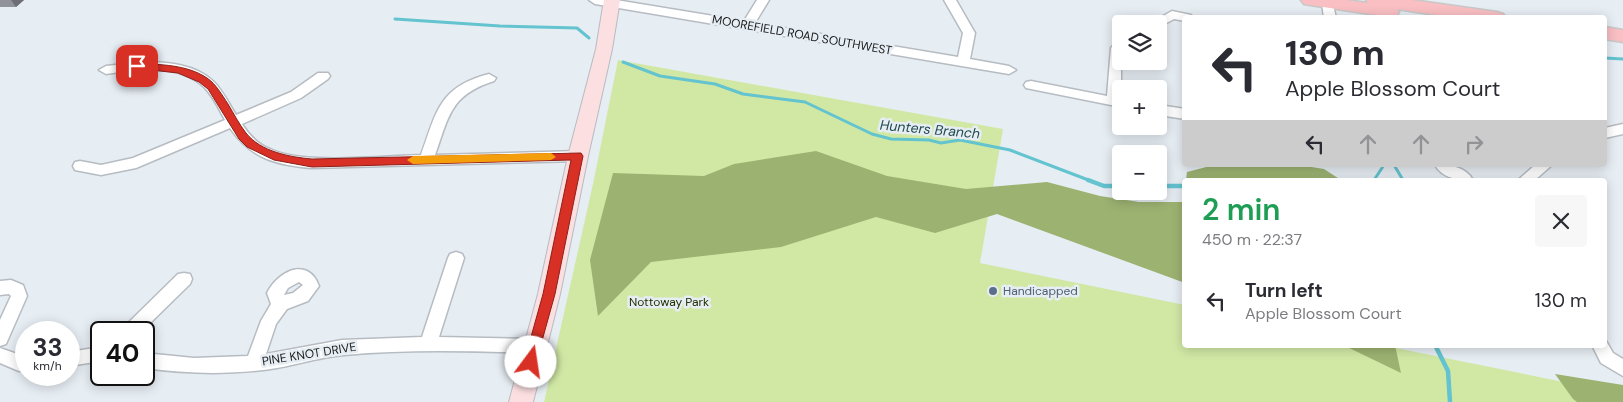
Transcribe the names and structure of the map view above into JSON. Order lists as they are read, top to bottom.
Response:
{
  "streets": {
    "street": ["MOOREFIELD ROAD SOUTHWEST", "PINE KNOT DRIVE"]
  },
  "water": ["Hunters Branch"],
  "parks": ["Nottoway Park"],
  "places": ["Handicapped"],
  "page": {
    "map_buttons": ["+", "−"],
    "turn": ["130 m", "Apple Blossom Court"],
    "heading": ["2 min", "450 m · 22:37"],
    "list": [
      {
        "name": "Turn left",
        "note": "Apple Blossom Court",
        "value": "130 m"
      }
    ],
    "speed": "33 km/h",
    "limit": "40"
  }
}
